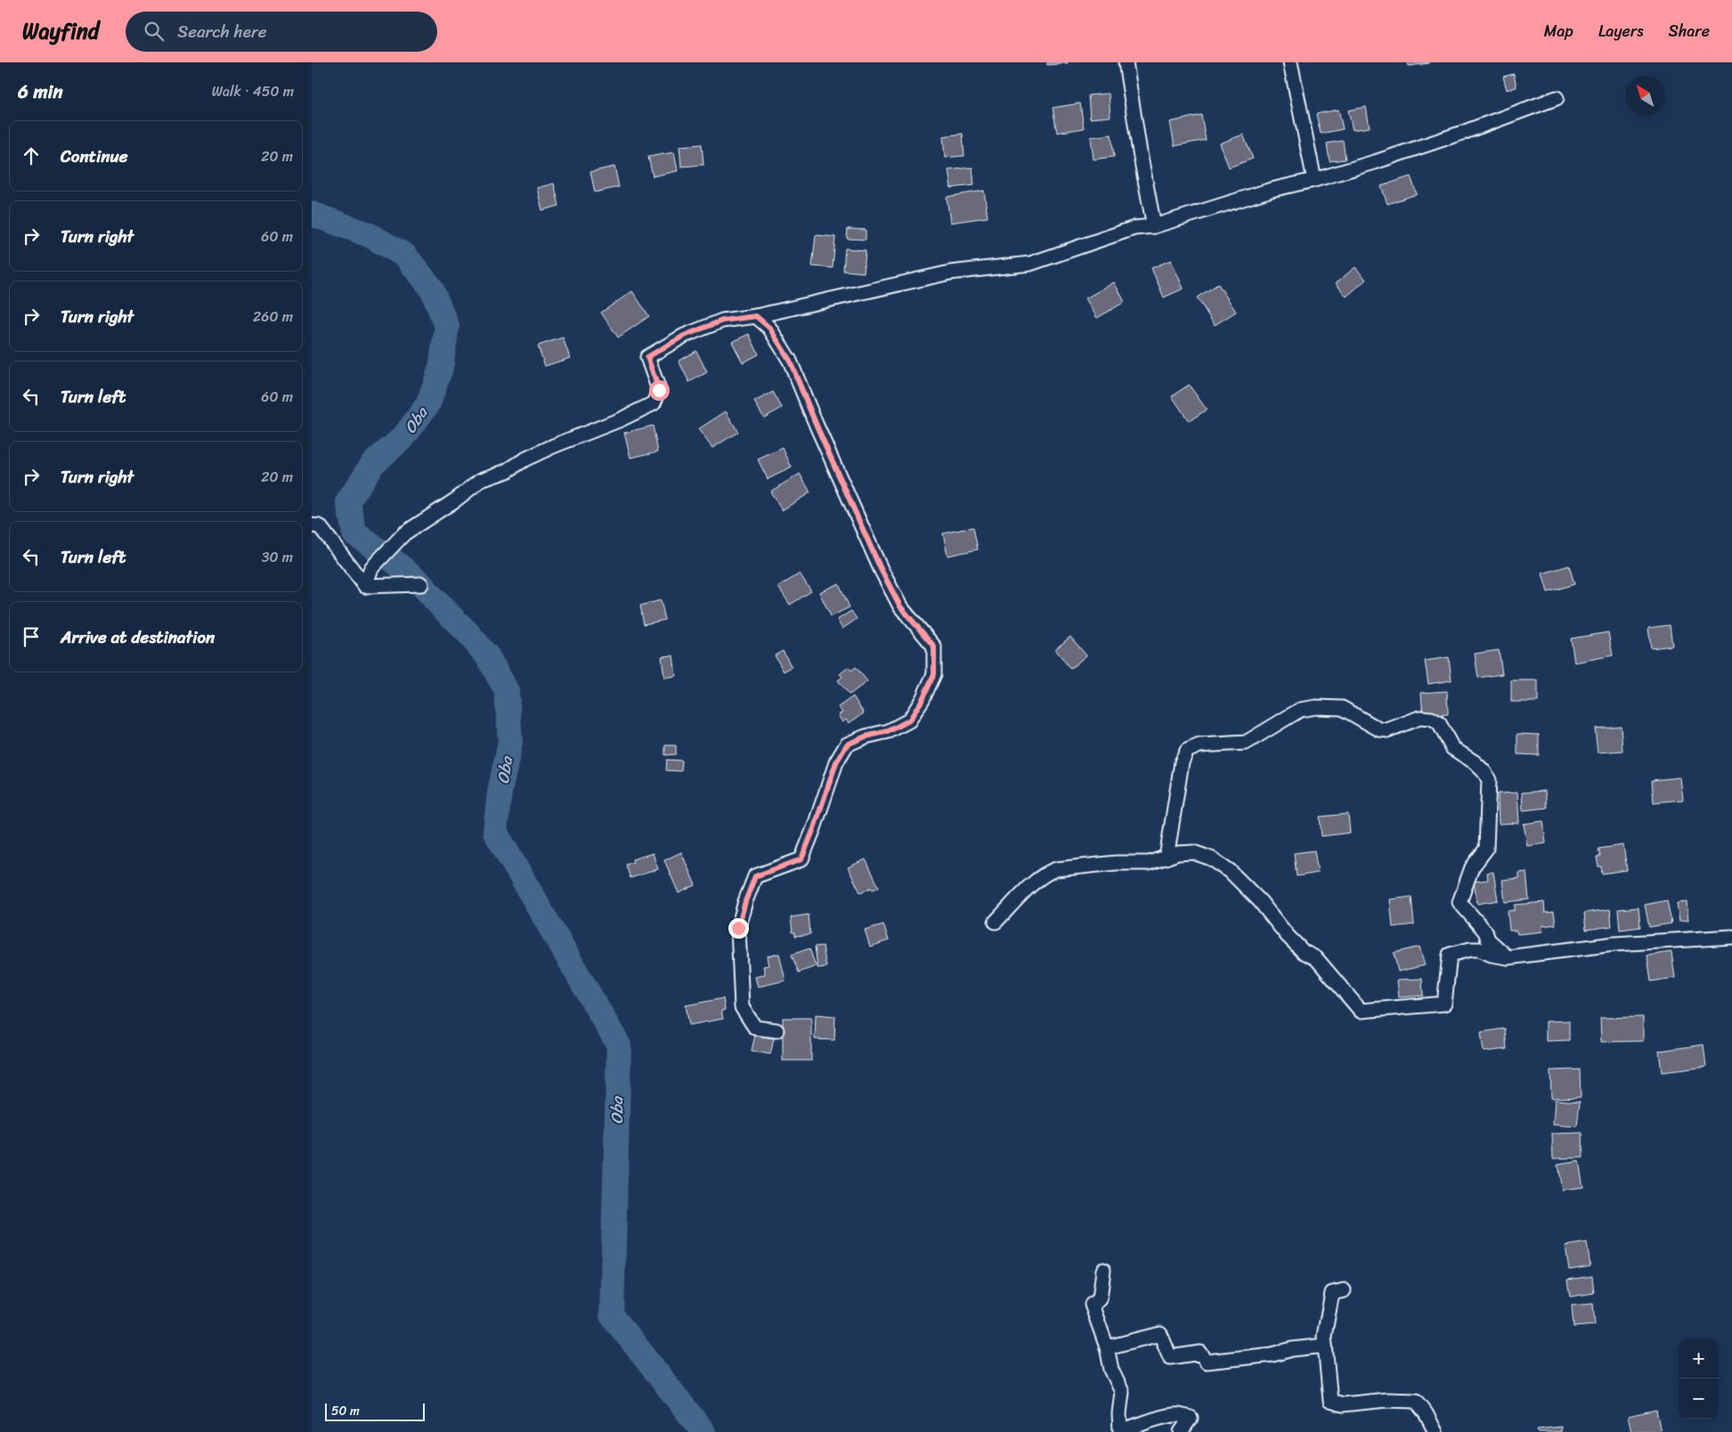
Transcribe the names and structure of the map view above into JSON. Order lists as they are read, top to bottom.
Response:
{
  "water": ["Oba"],
  "scale_bar": "50 m",
  "north": "top left",
  "page": {
    "header": "Wayfind",
    "search": "Search here",
    "nav": ["Map", "Layers", "Share"],
    "heading": ["6 min", "Walk · 450 m"],
    "list": [
      ["Continue", "20 m"],
      ["Turn right", "60 m"],
      ["Turn right", "260 m"],
      ["Turn left", "60 m"],
      ["Turn right", "20 m"],
      ["Turn left", "30 m"],
      "Arrive at destination"
    ],
    "map_buttons": ["+", "−"],
    "scale": "50 m"
  }
}
